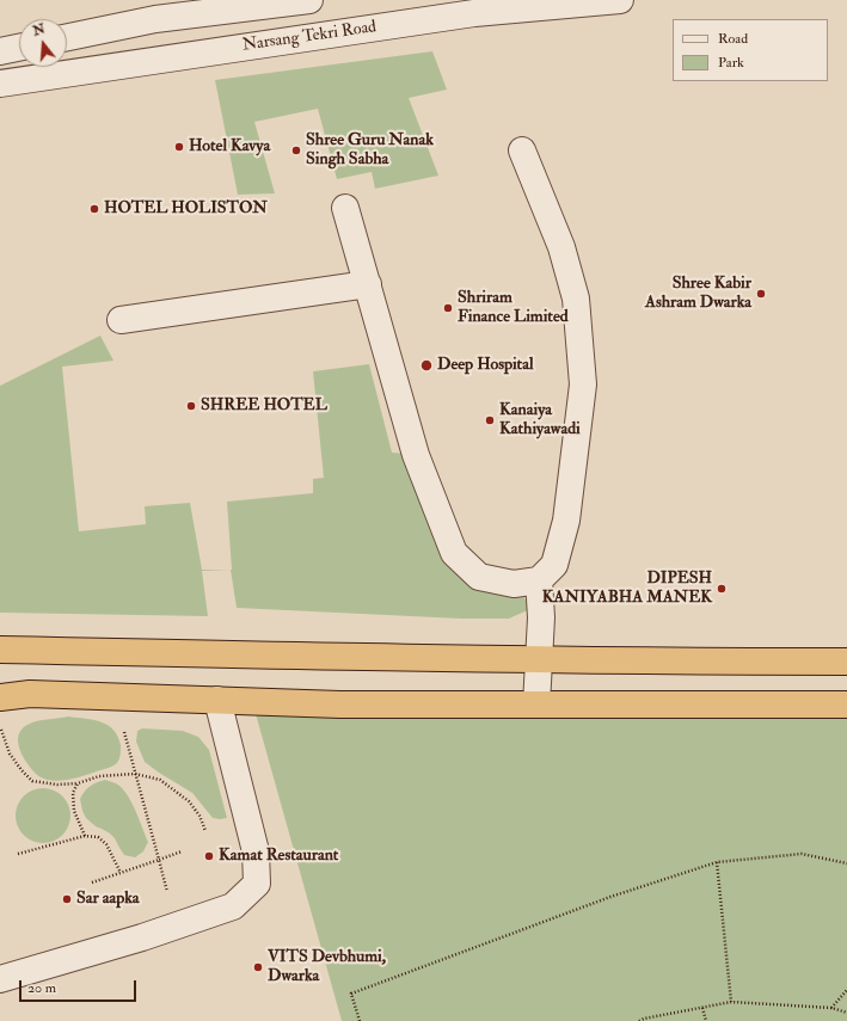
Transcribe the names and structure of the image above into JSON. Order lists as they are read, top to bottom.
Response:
{
  "streets": {
    "street": ["Narsang Tekri Road"]
  },
  "places": [
    "Hotel Kavya",
    "Shree Guru Nanak Singh Sabha",
    "HOTEL HOLISTON",
    "Shree Kabir Ashram Dwarka",
    "Shriram Finance Limited",
    "Deep Hospital",
    "SHREE HOTEL",
    "Kanaiya Kathiyawadi",
    "DIPESH KANIYABHA MANEK",
    "Kamat Restaurant",
    "Sar aapka",
    "VITS Devbhumi, Dwarka"
  ],
  "legend": ["Road", "Park"],
  "scale_bar": "20 m",
  "north": "top"
}
